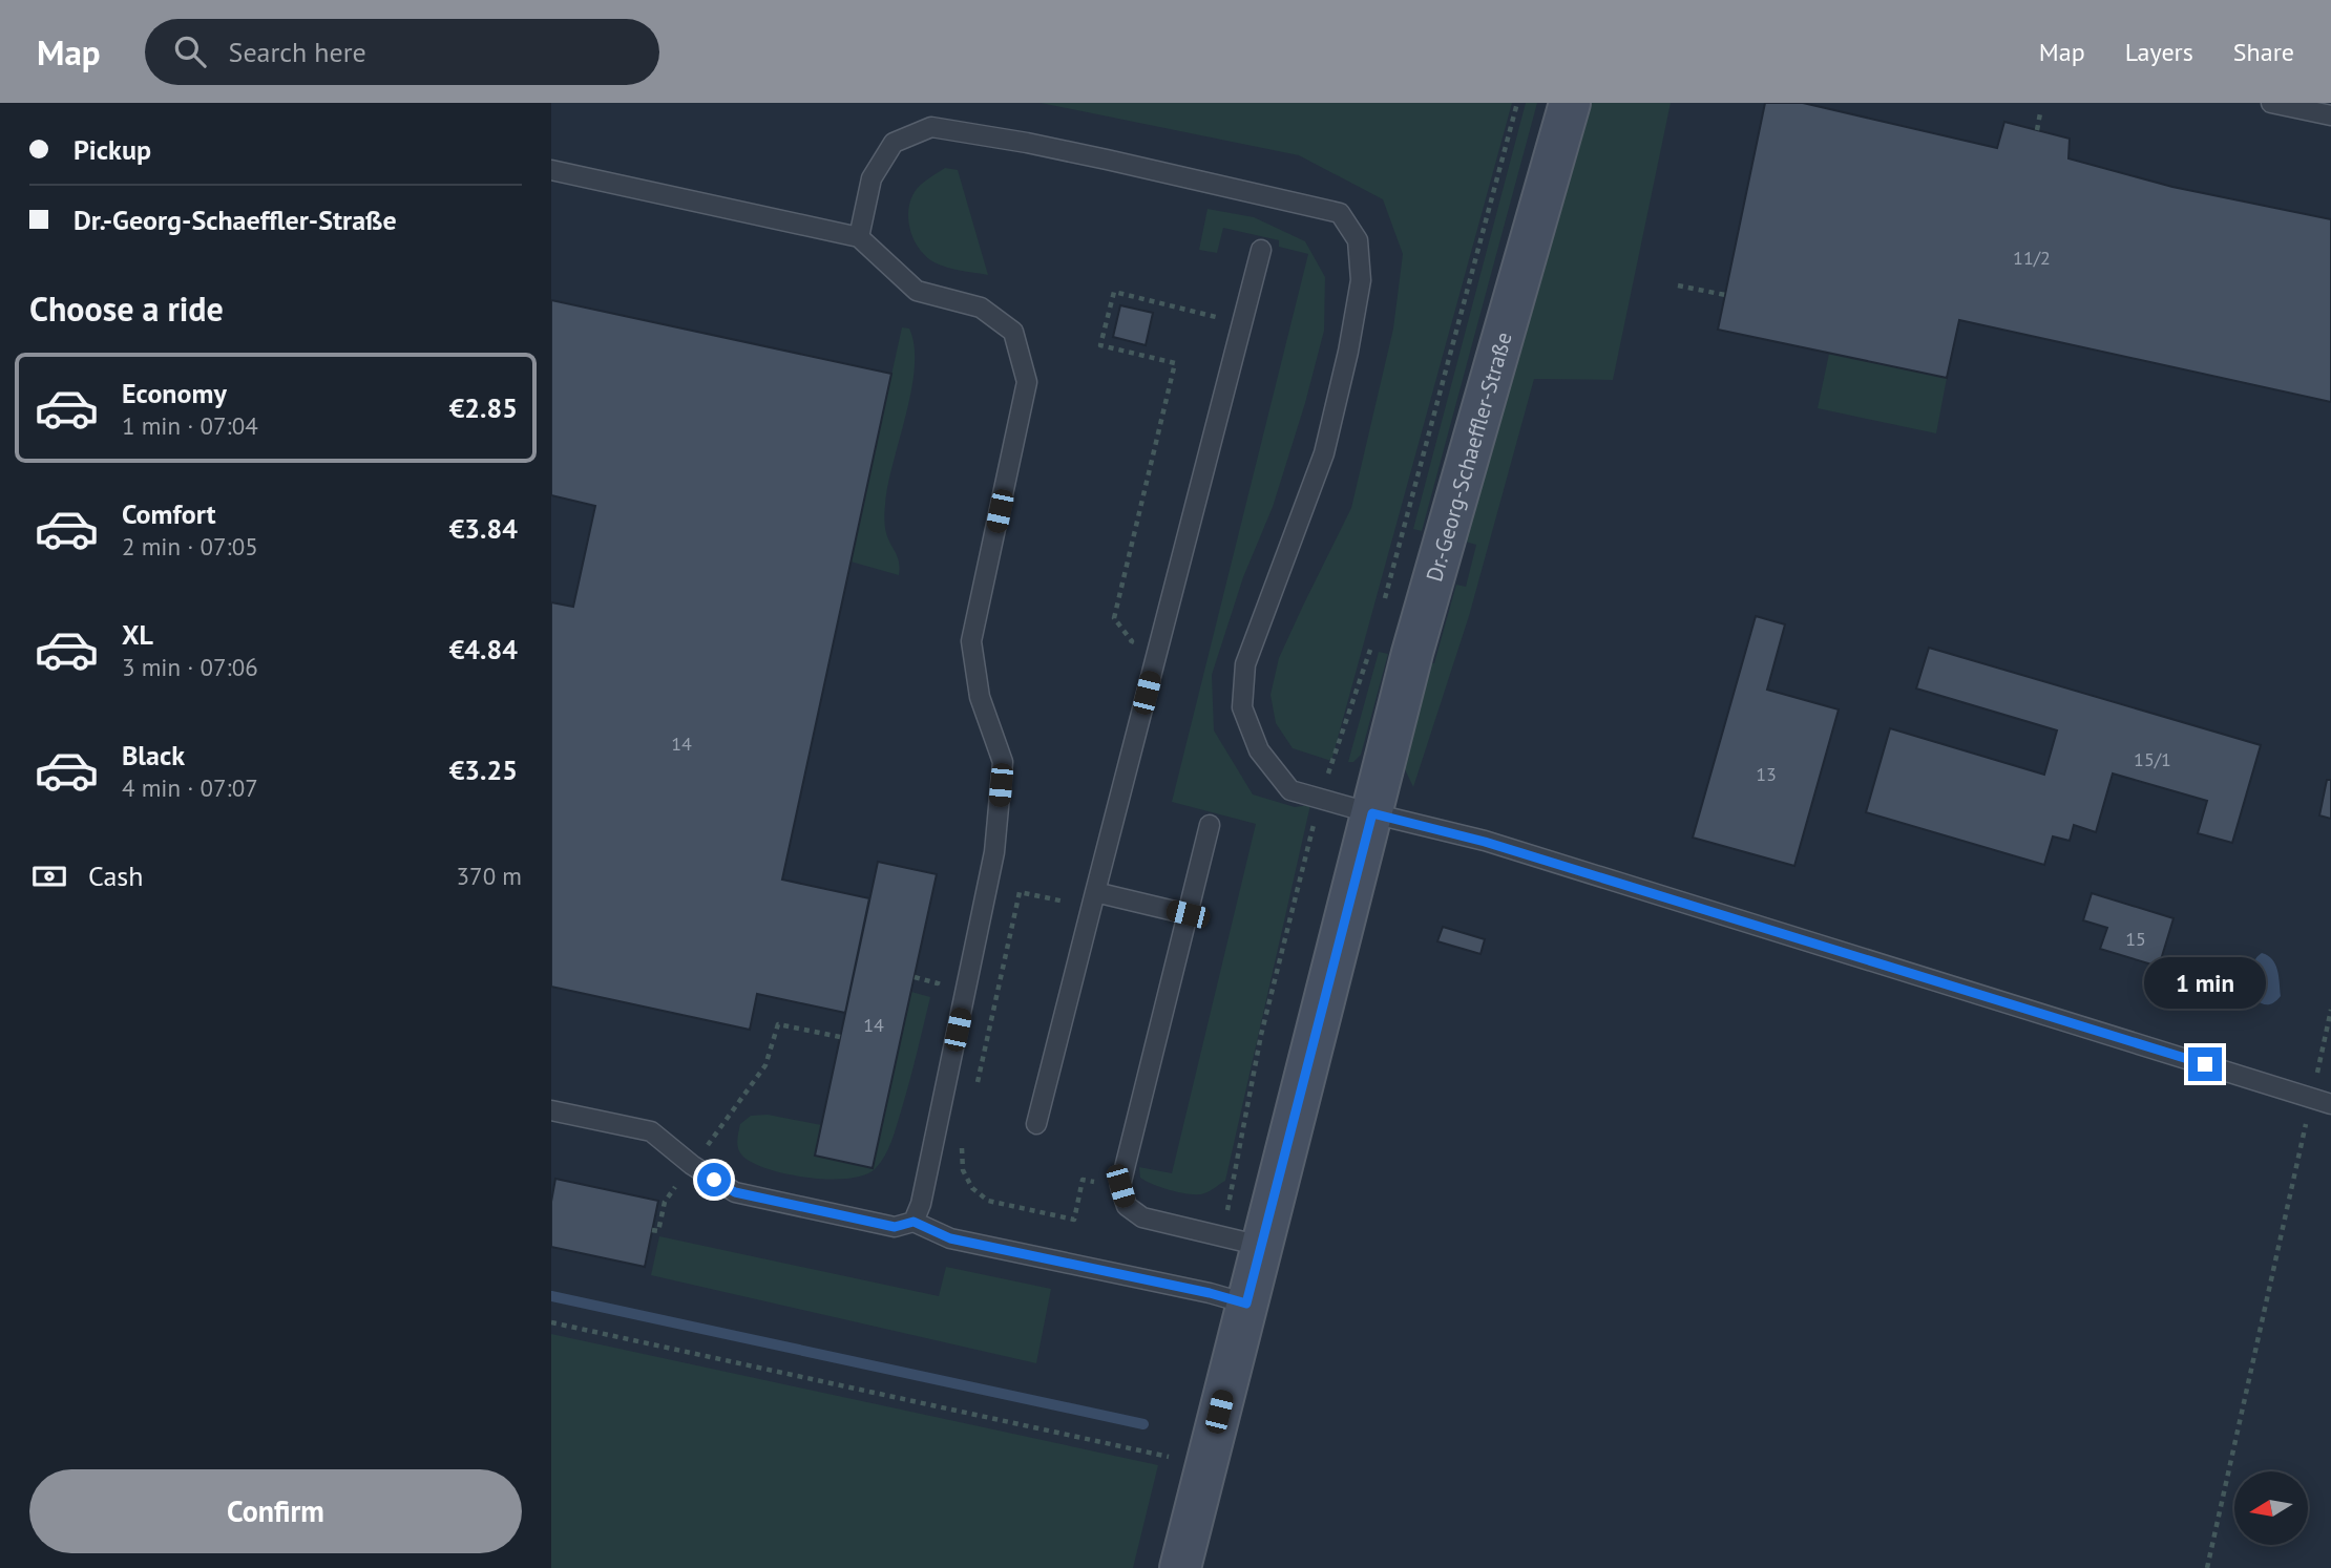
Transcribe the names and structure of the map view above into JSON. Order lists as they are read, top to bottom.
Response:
{
  "streets": {
    "main road": ["Dr.-Georg-Schaeffler-Straße"]
  },
  "house_numbers": [
    "11/2",
    "14",
    "15/1",
    "13",
    "15",
    "14"
  ],
  "north": "left",
  "page": {
    "header": "Map",
    "search": "Search here",
    "nav": ["Map", "Layers", "Share"],
    "banner": ["Pickup", "Dr.-Georg-Schaeffler-Straße"],
    "heading": "Choose a ride",
    "list": [
      {
        "name": "Economy",
        "note": "1 min · 07:04",
        "value": "€2.85"
      },
      {
        "name": "Comfort",
        "note": "2 min · 07:05",
        "value": "€3.84"
      },
      {
        "name": "XL",
        "note": "3 min · 07:06",
        "value": "€4.84"
      },
      {
        "name": "Black",
        "note": "4 min · 07:07",
        "value": "€3.25"
      }
    ],
    "pay": ["Cash", "370 m"],
    "bubble": "1 min",
    "buttons": "Confirm"
  }
}
